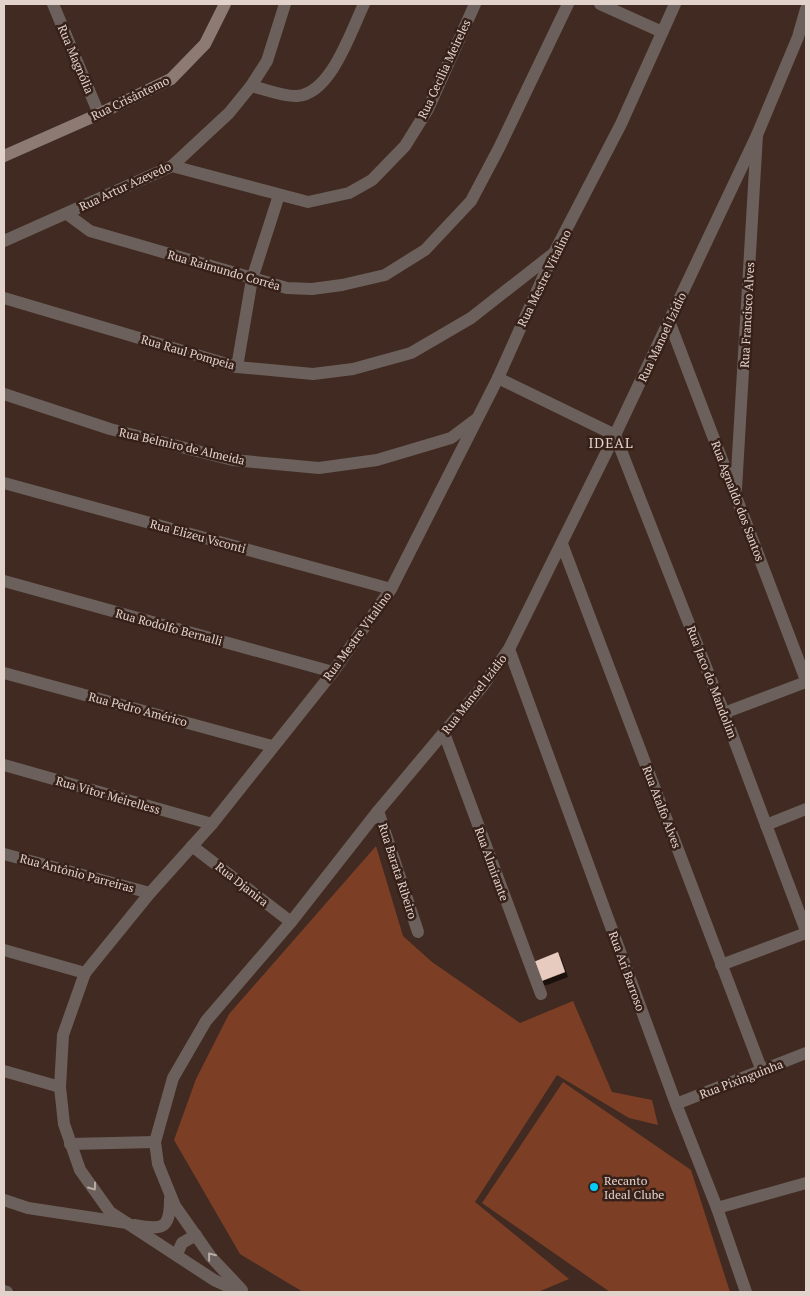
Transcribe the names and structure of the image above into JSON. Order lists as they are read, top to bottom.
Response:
{
  "streets": {
    "main road": ["Rua Crisântemo"],
    "street": [
      "Rua Magnólia",
      "Rua Cecilia Meireles",
      "Rua Artur Azevedo",
      "Rua Raimundo Corrêa",
      "Rua Mestre Vitalino",
      "Rua Francisco Alves",
      "Rua Manoel Izidio",
      "Rua Raul Pompeia",
      "Rua Belmiro de Almeida",
      "Rua Agnaldo dos Santos",
      "Rua Elizeu Vsconti",
      "Rua Rodolfo Bernalli",
      "Rua Jaco do Mandolim",
      "Rua Pedro Américo",
      "Rua Vitor Meirelless",
      "Rua Atalfo Alves",
      "Rua Almirante",
      "Rua Barata Ribeiro",
      "Rua Antônio Parreiras",
      "Rua Djanira",
      "Rua Ari Barroso",
      "Rua Pixinguinha"
    ]
  },
  "crossings": [
    ["Rua Magnólia", "Rua Crisântemo"],
    ["Rua Cecilia Meireles", "Rua Artur Azevedo"],
    ["Rua Artur Azevedo", "Rua Raimundo Corrêa"],
    ["Rua Mestre Vitalino", "Rua Raul Pompeia"],
    ["Rua Mestre Vitalino", "Rua Belmiro de Almeida"],
    ["Rua Mestre Vitalino", "Rua Elizeu Vsconti"],
    ["Rua Mestre Vitalino", "Rua Rodolfo Bernalli"],
    ["Rua Mestre Vitalino", "Rua Pedro Américo"],
    ["Rua Mestre Vitalino", "Rua Vitor Meirelless"],
    ["Rua Mestre Vitalino", "Rua Antônio Parreiras"],
    ["Rua Mestre Vitalino", "Rua Djanira"],
    ["Rua Francisco Alves", "Rua Manoel Izidio"],
    ["Rua Francisco Alves", "Rua Agnaldo dos Santos"],
    ["Rua Manoel Izidio", "Rua Agnaldo dos Santos"],
    ["Rua Manoel Izidio", "Rua Jaco do Mandolim"],
    ["Rua Manoel Izidio", "Rua Atalfo Alves"],
    ["Rua Manoel Izidio", "Rua Almirante"],
    ["Rua Manoel Izidio", "Rua Barata Ribeiro"],
    ["Rua Manoel Izidio", "Rua Djanira"],
    ["Rua Manoel Izidio", "Rua Ari Barroso"],
    ["Rua Atalfo Alves", "Rua Pixinguinha"],
    ["Rua Ari Barroso", "Rua Pixinguinha"]
  ],
  "districts": ["IDEAL"],
  "places": ["Recanto Ideal Clube"]
}
